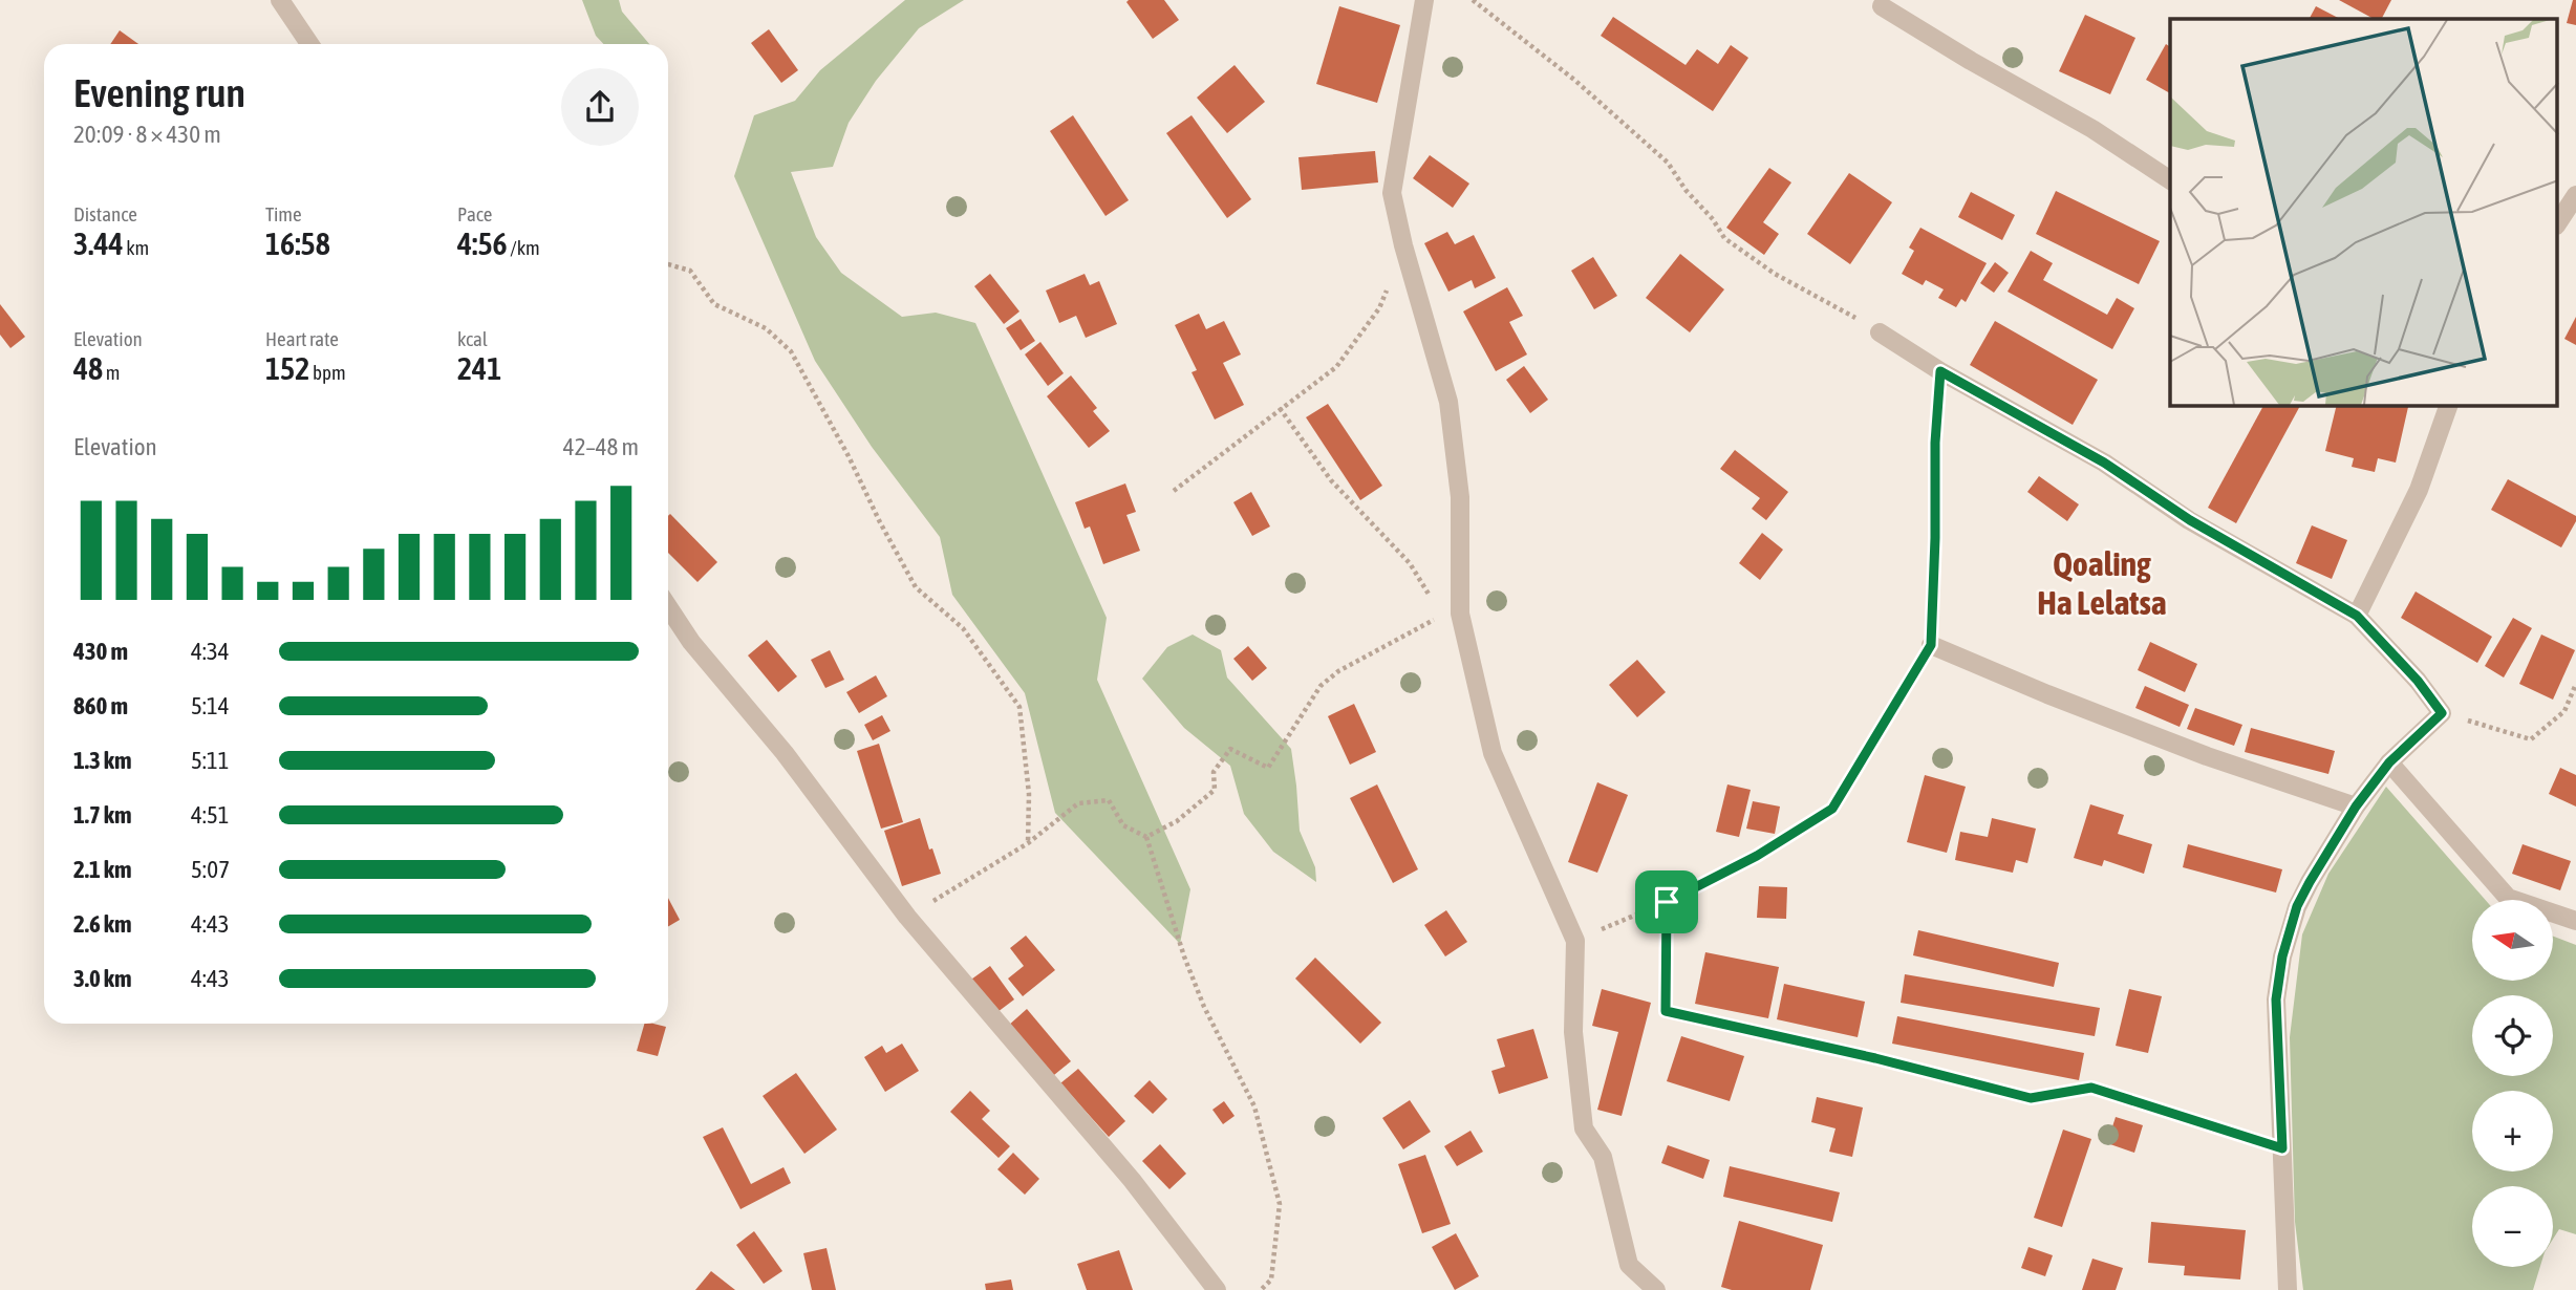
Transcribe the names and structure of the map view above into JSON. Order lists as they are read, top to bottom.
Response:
{
  "districts": ["Qoaling Ha Lelatsa"],
  "north": "left",
  "page": {
    "heading": ["Evening run", "20:09 · 8 × 430 m"],
    "stats": [
      ["Distance", "3.44 km"],
      ["Time", "16:58"],
      ["Pace", "4:56 /km"],
      ["Elevation", "48 m"],
      ["Heart rate", "152 bpm"],
      ["kcal", "241"]
    ],
    "chart": ["Elevation", "42–48 m"],
    "list": [
      {
        "name": "430 m",
        "note": "4:34"
      },
      {
        "name": "860 m",
        "note": "5:14"
      },
      {
        "name": "1.3 km",
        "note": "5:11"
      },
      {
        "name": "1.7 km",
        "note": "4:51"
      },
      {
        "name": "2.1 km",
        "note": "5:07"
      },
      {
        "name": "2.6 km",
        "note": "4:43"
      },
      {
        "name": "3.0 km",
        "note": "4:43"
      }
    ],
    "map_buttons": ["+", "−"]
  }
}
